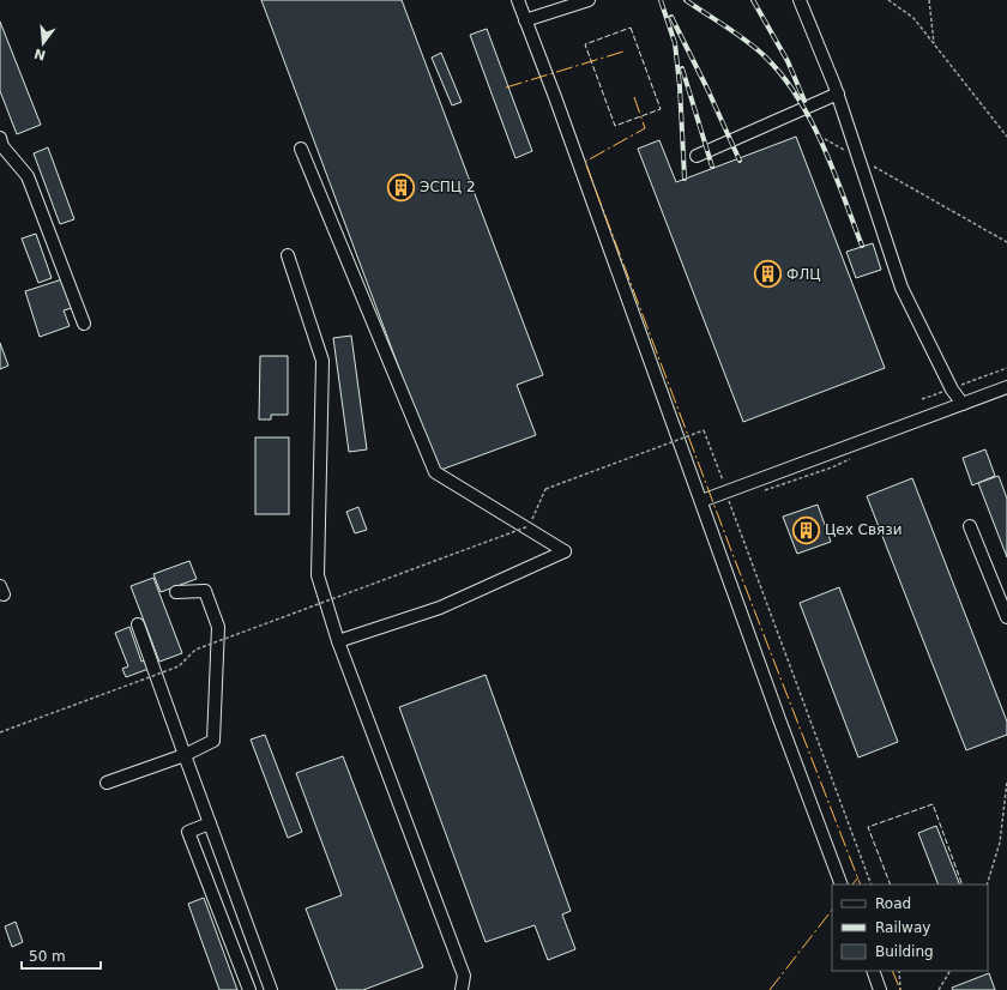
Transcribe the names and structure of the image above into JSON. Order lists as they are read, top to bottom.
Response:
{
  "places": {
    "building": ["ЭСПЦ 2", "ФЛЦ", "Цех Связи"]
  },
  "legend": ["Road", "Railway", "Building"],
  "scale_bar": "50 m",
  "north": "bottom"
}
